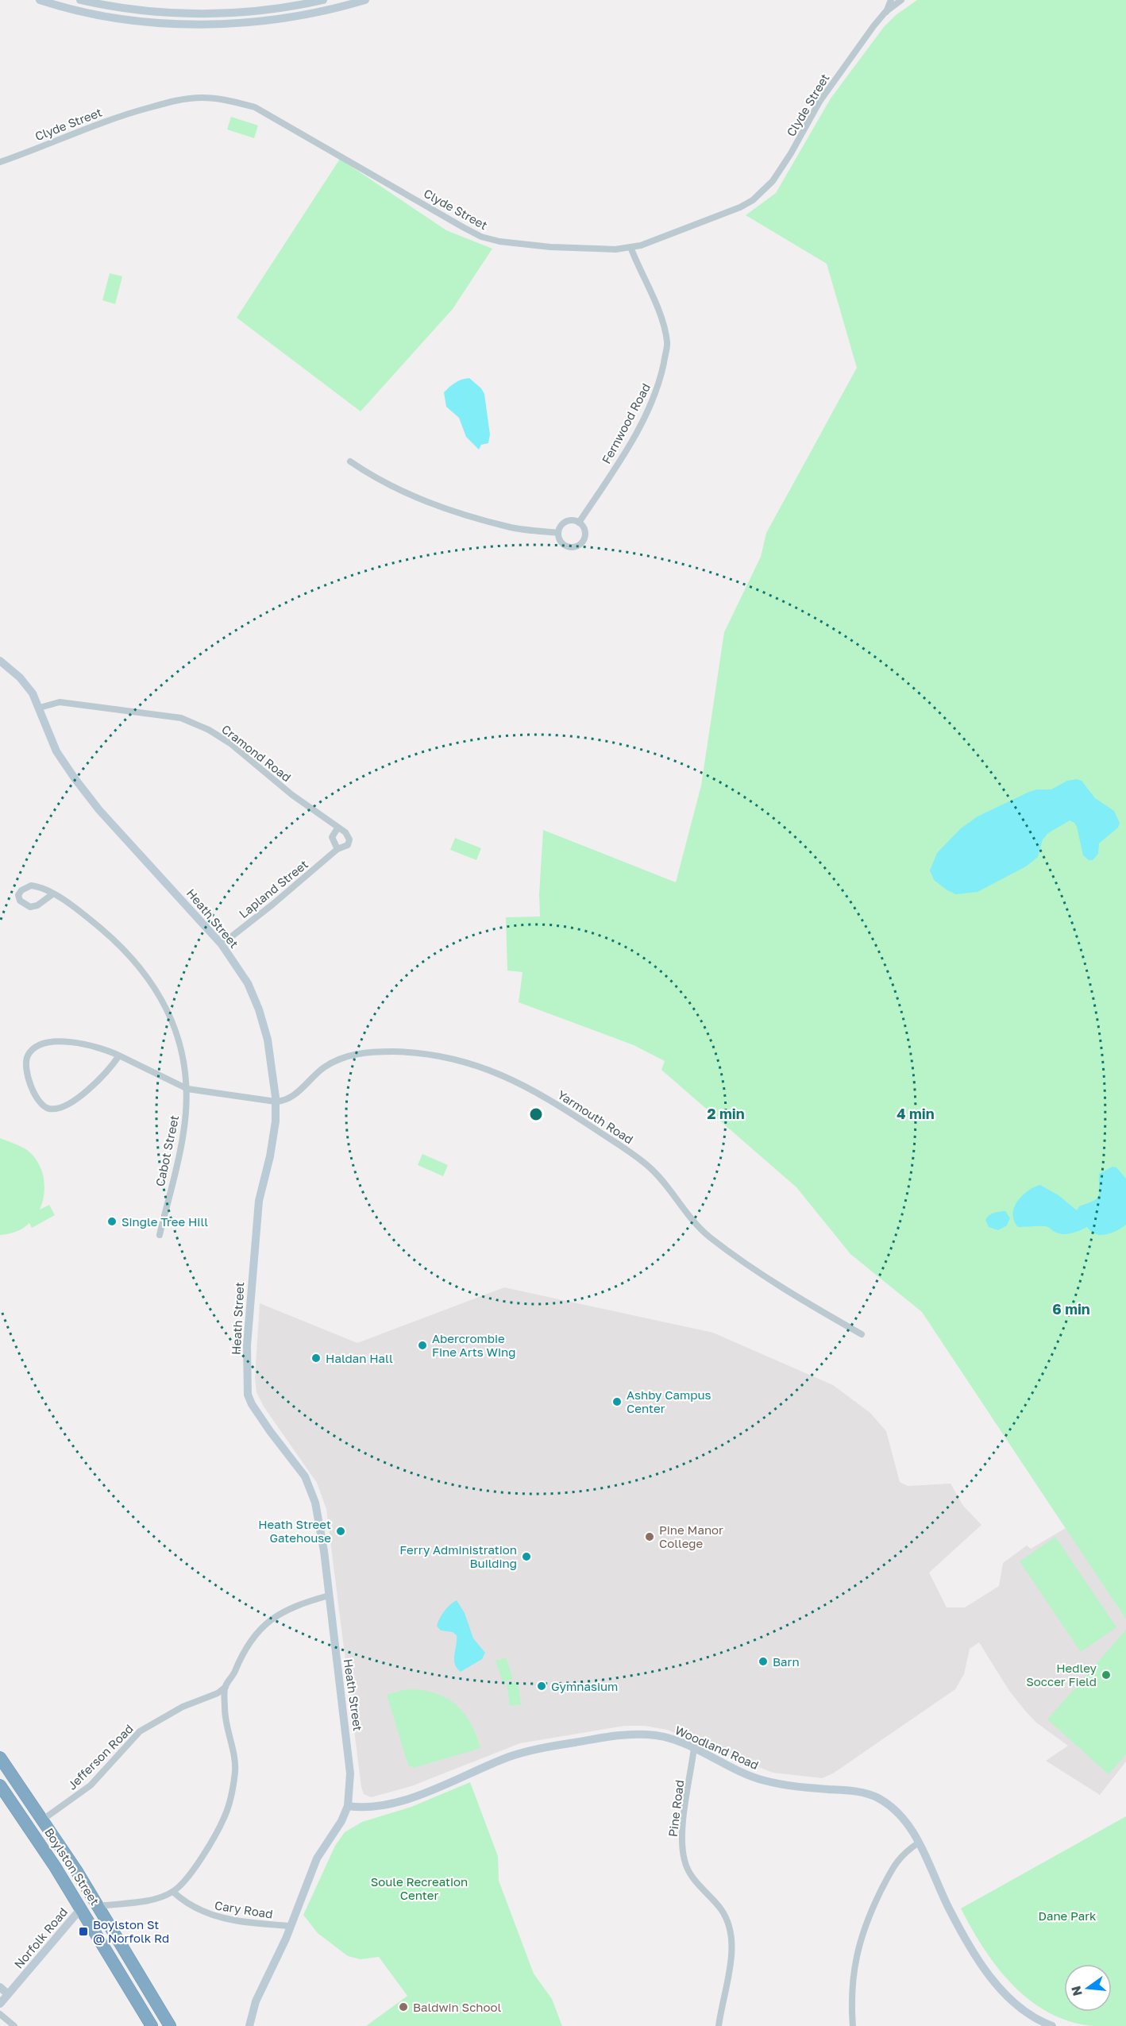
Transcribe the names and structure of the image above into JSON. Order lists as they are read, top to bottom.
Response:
{
  "streets": {
    "highway": ["Boylston Street"],
    "street": [
      "Clyde Street",
      "Fernwood Road",
      "Cramond Road",
      "Lapland Street",
      "Heath Street",
      "Yarmouth Road",
      "Cabot Street",
      "Woodland Road",
      "Jefferson Road",
      "Pine Road",
      "Cary Road",
      "Norfolk Road"
    ]
  },
  "crossings": [
    ["Clyde Street", "Fernwood Road"],
    ["Cramond Road", "Lapland Street"],
    ["Cramond Road", "Heath Street"],
    ["Lapland Street", "Heath Street"],
    ["Heath Street", "Yarmouth Road"],
    ["Heath Street", "Woodland Road"],
    ["Heath Street", "Cary Road"],
    ["Woodland Road", "Pine Road"],
    ["Jefferson Road", "Boylston Street"],
    ["Boylston Street", "Norfolk Road"]
  ],
  "parks": ["Soule Recreation Center", "Dane Park"],
  "places": {
    "other": [
      "Single Tree Hill",
      "Abercrombie Fine Arts Wing",
      "Haldan Hall",
      "Ashby Campus Center",
      "Heath Street Gatehouse",
      "Pine Manor College",
      "Ferry Administration Building",
      "Barn",
      "Hedley Soccer Field",
      "Gymnasium",
      "Baldwin School"
    ],
    "transit": ["Boylston St @ Norfolk Rd"]
  },
  "north": "left",
  "rings": ["2 min", "4 min", "6 min"]
}
